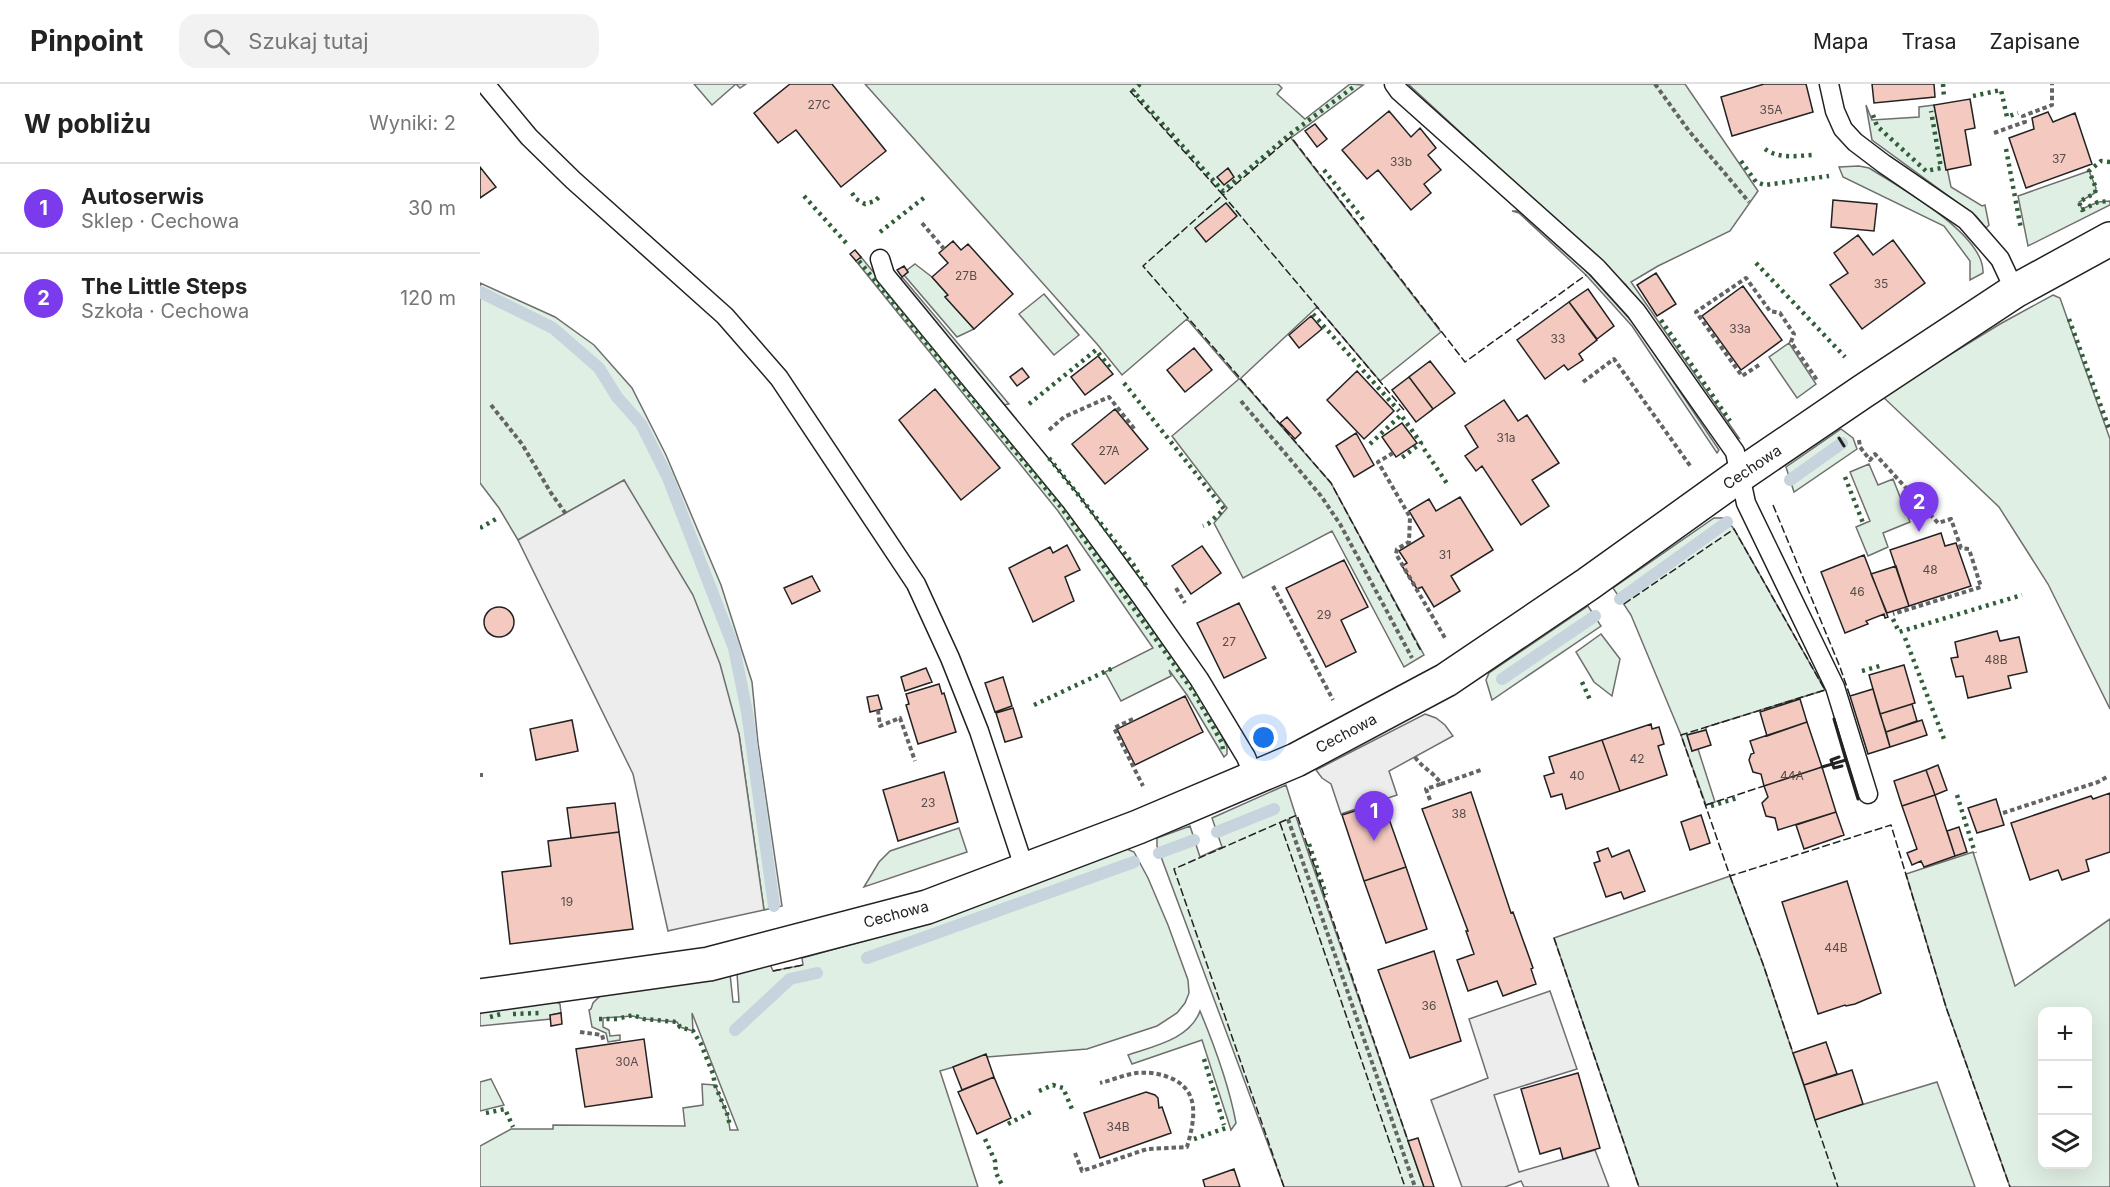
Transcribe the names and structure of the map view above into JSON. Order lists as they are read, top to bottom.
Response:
{
  "streets": {
    "street": ["Cechowa"]
  },
  "house_numbers": [
    "27C",
    "35A",
    "37",
    "33b",
    "27B",
    "35",
    "33a",
    "33",
    "31a",
    "27A",
    "31",
    "48",
    "46",
    "29",
    "27",
    "48B",
    "42",
    "40",
    "44A",
    "23",
    "38",
    "19",
    "44B",
    "36",
    "30A",
    "34B"
  ],
  "page": {
    "header": "Pinpoint",
    "search": "Szukaj tutaj",
    "nav": ["Mapa", "Trasa", "Zapisane"],
    "heading": ["W pobliżu", "Wyniki: 2"],
    "list": [
      {
        "mark": "1",
        "name": "Autoserwis",
        "note": "Sklep · Cechowa",
        "value": "30 m"
      },
      {
        "mark": "2",
        "name": "The Little Steps",
        "note": "Szkoła · Cechowa",
        "value": "120 m"
      }
    ],
    "pins": ["2", "1"],
    "map_buttons": ["+", "−"]
  }
}
